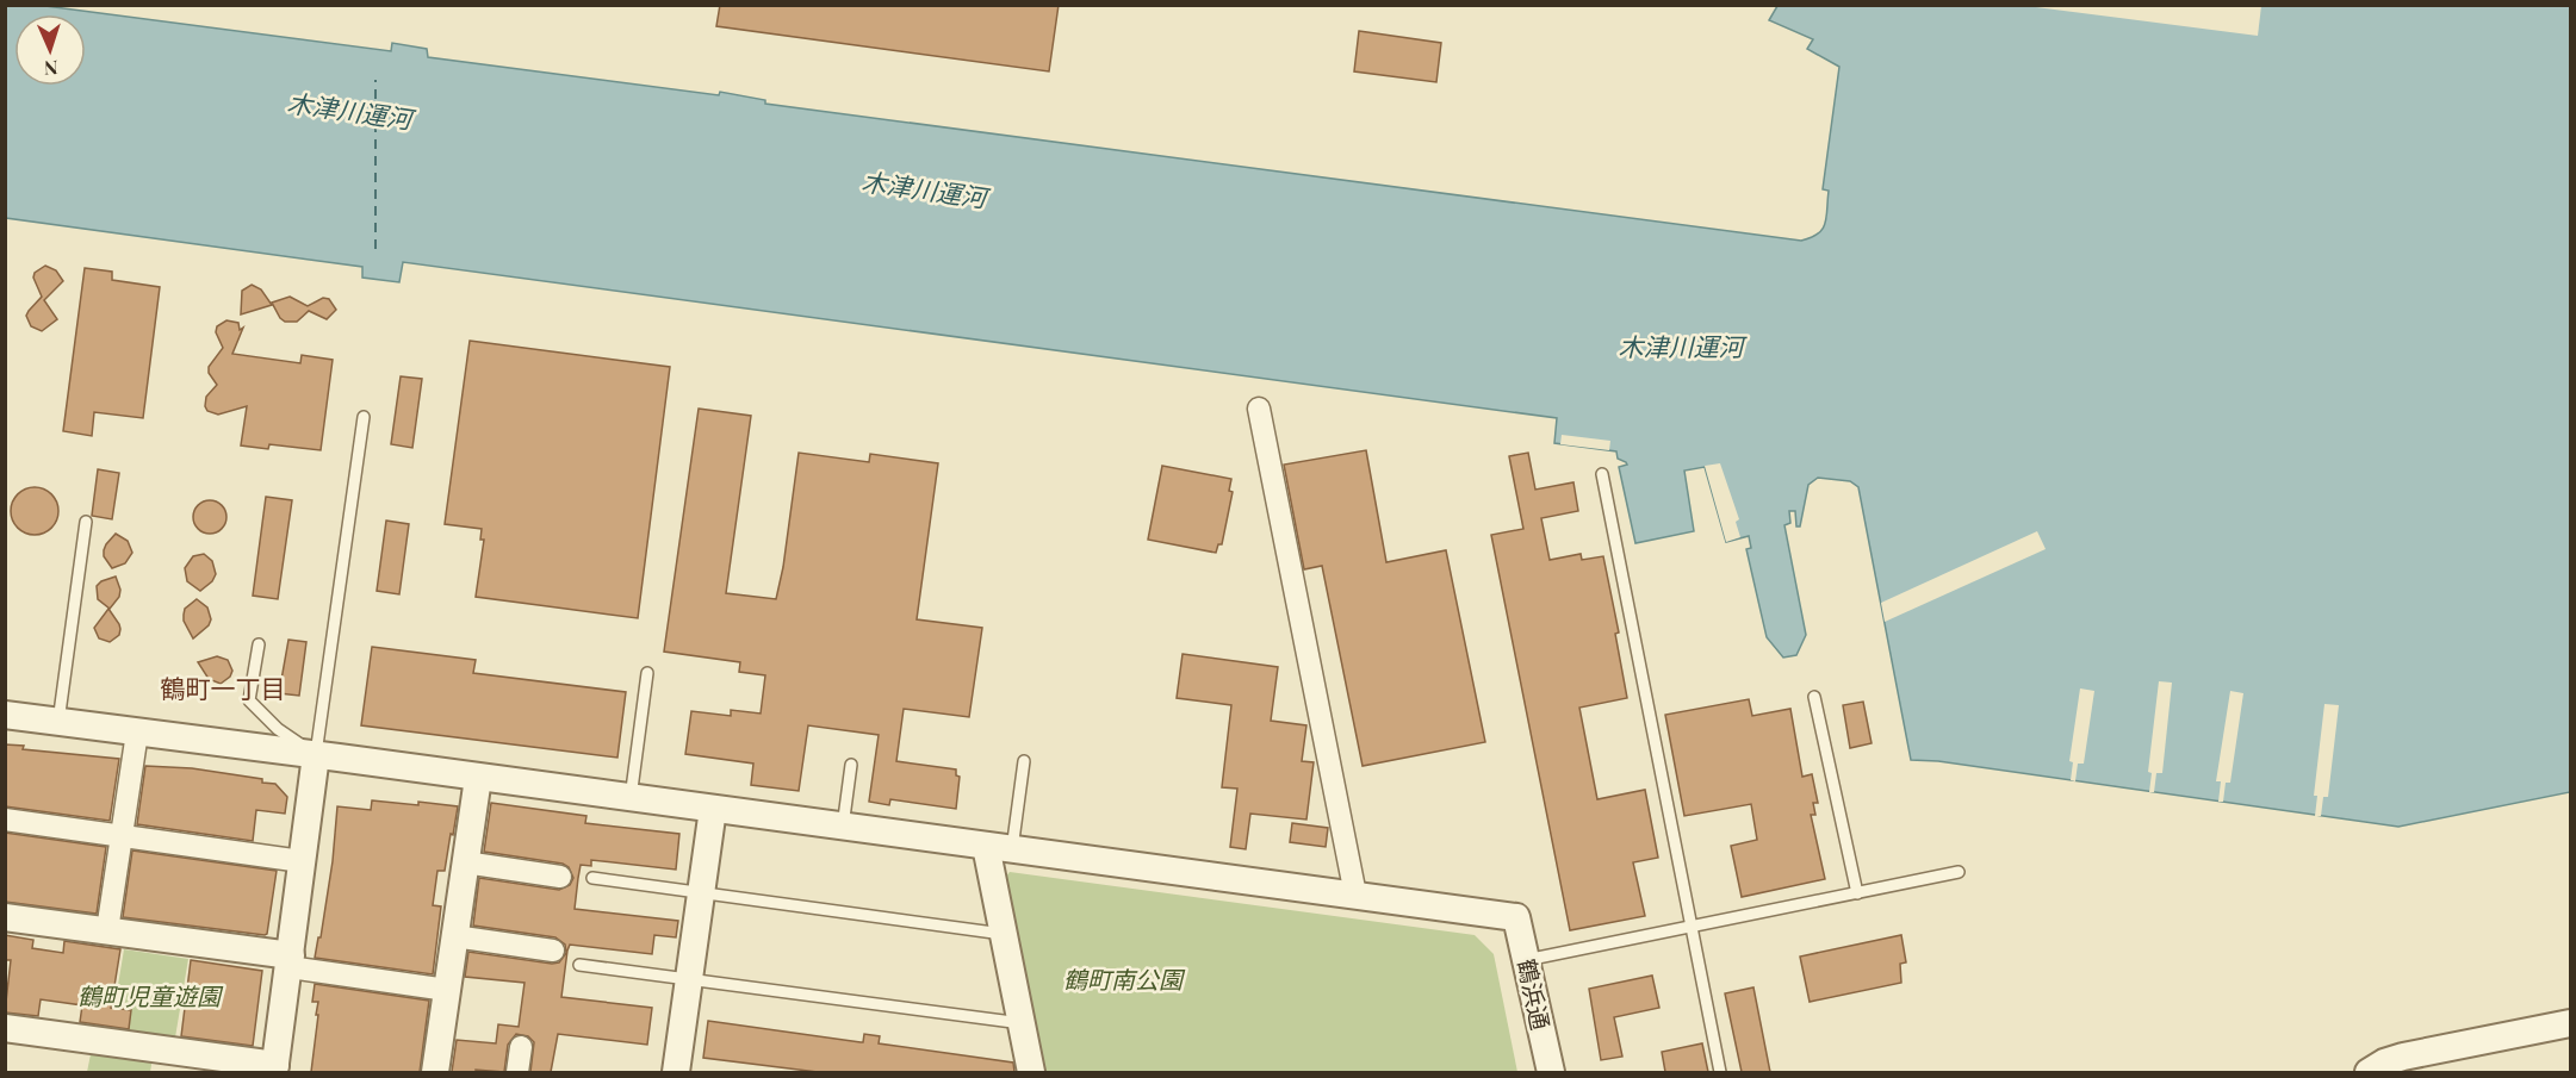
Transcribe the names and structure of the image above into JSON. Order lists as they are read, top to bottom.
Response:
{
  "streets": {
    "street": ["鶴浜通"]
  },
  "districts": ["鶴町一丁目"],
  "water": ["木津川運河"],
  "parks": ["鶴町南公園", "鶴町児童遊園"],
  "north": "bottom"
}
